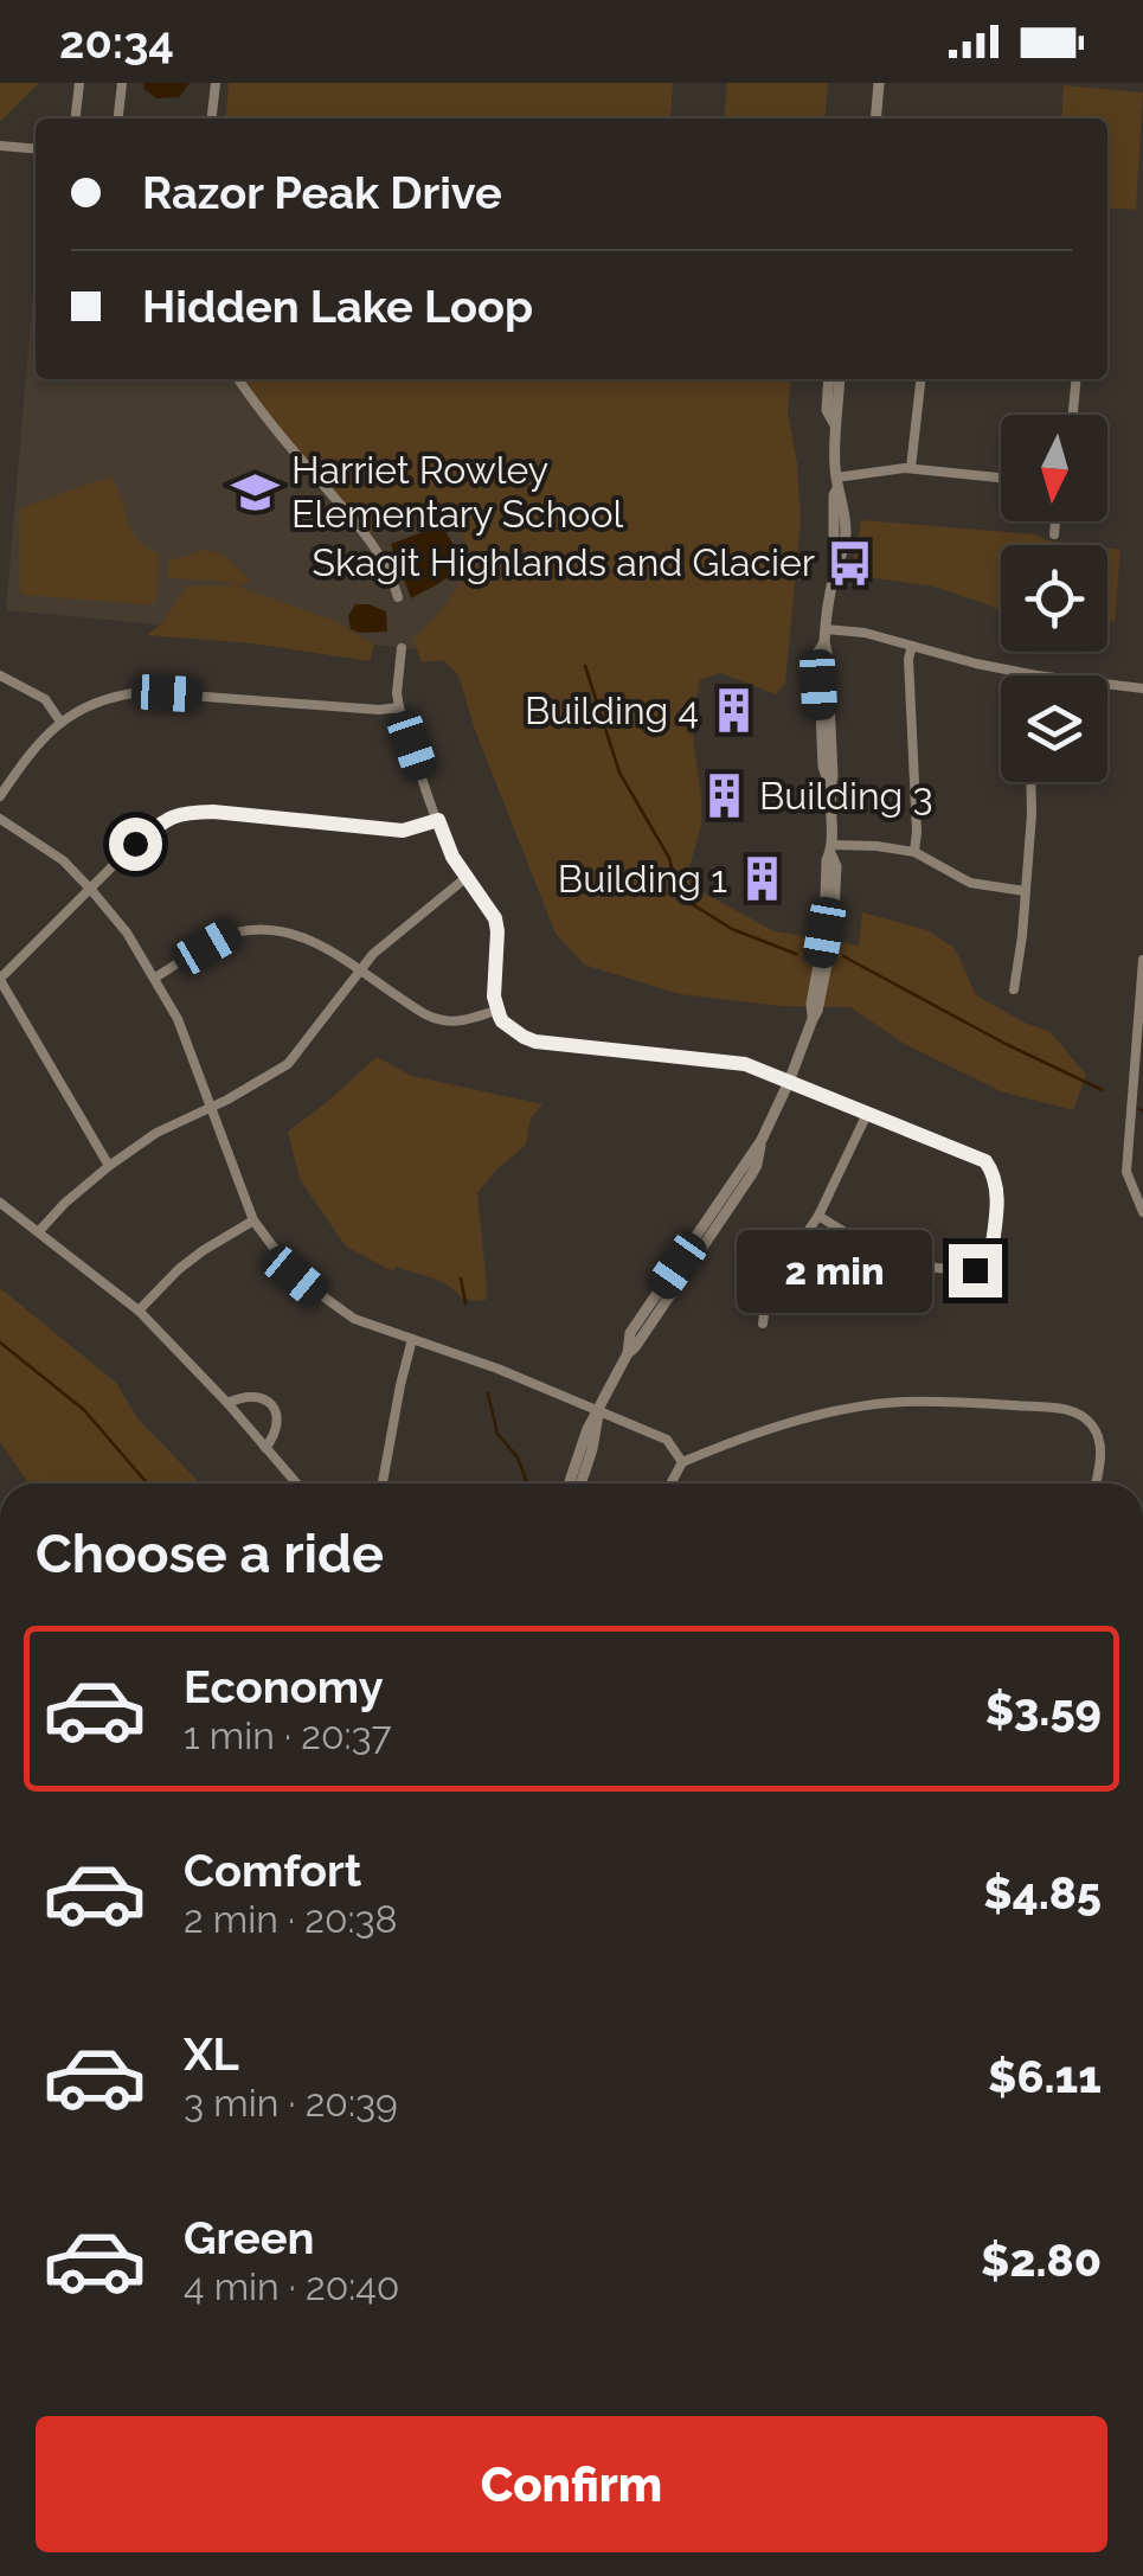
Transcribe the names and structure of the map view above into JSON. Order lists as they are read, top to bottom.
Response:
{
  "places": {
    "school or university": ["Harriet Rowley Elementary School"],
    "bus stop": ["Skagit Highlands and Glacier"],
    "building": ["Building 4", "Building 3", "Building 1"]
  },
  "north": "bottom",
  "page": {
    "status": "20:34",
    "banner": ["Razor Peak Drive", "Hidden Lake Loop"],
    "bubble": "2 min",
    "heading": "Choose a ride",
    "list": [
      {
        "name": "Economy",
        "note": "1 min · 20:37",
        "value": "$3.59"
      },
      {
        "name": "Comfort",
        "note": "2 min · 20:38",
        "value": "$4.85"
      },
      {
        "name": "XL",
        "note": "3 min · 20:39",
        "value": "$6.11"
      },
      {
        "name": "Green",
        "note": "4 min · 20:40",
        "value": "$2.80"
      }
    ],
    "buttons": "Confirm"
  }
}
